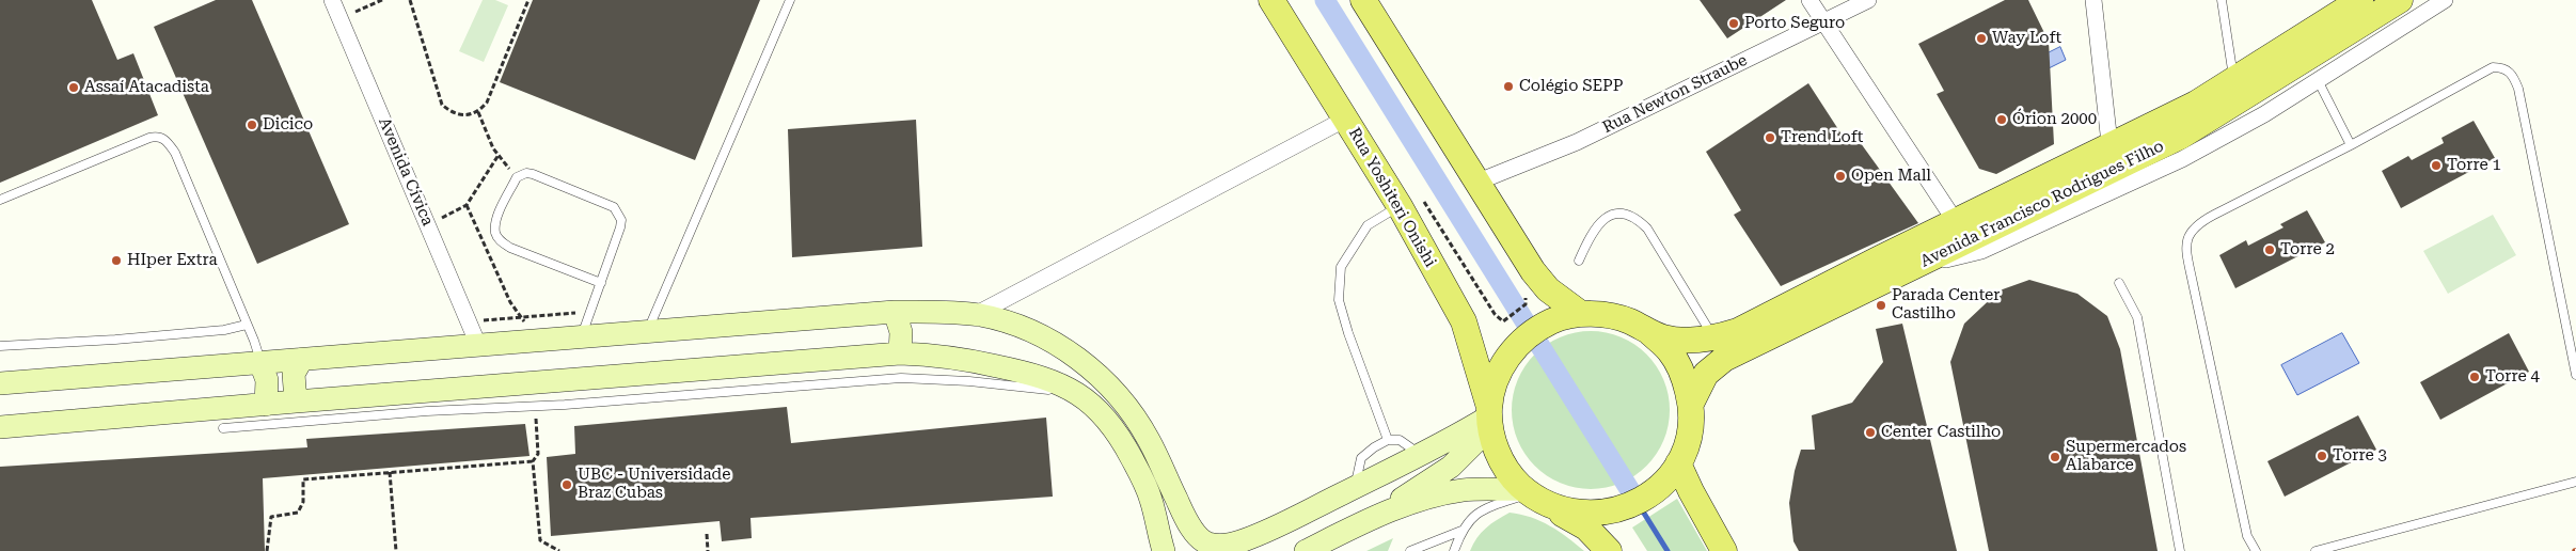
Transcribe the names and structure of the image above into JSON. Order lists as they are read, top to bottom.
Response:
{
  "streets": {
    "main road": ["Rua Yoshiteri Onishi", "Avenida Francisco Rodrigues Filho"],
    "street": ["Rua Newton Straube", "Avenida Cívica"]
  },
  "crossings": [
    ["Rua Yoshiteri Onishi", "Avenida Francisco Rodrigues Filho"]
  ],
  "places": [
    "Porto Seguro",
    "Way Loft",
    "Colégio SEPP",
    "Assaí Atacadista",
    "Órion 2000",
    "Dicico",
    "Trend Loft",
    "Torre 1",
    "Open Mall",
    "Torre 2",
    "HIper Extra",
    "Parada Center Castilho",
    "Torre 4",
    "Center Castilho",
    "Torre 3",
    "Supermercados Alabarce",
    "UBC - Universidade Braz Cubas"
  ]
}
